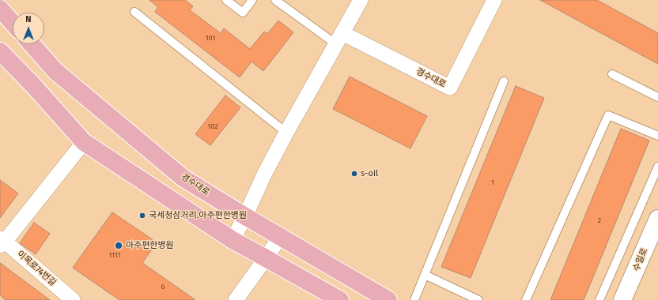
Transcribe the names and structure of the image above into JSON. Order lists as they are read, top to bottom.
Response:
{
  "streets": {
    "main road": ["경수대로"],
    "street": ["수일로", "이목로74번길"]
  },
  "places": ["s-oil", "국세청삼거리.아주편한병원", "아주편한병원"],
  "house_numbers": [
    "101",
    "102",
    "1",
    "2",
    "1111",
    "6"
  ],
  "north": "top"
}
